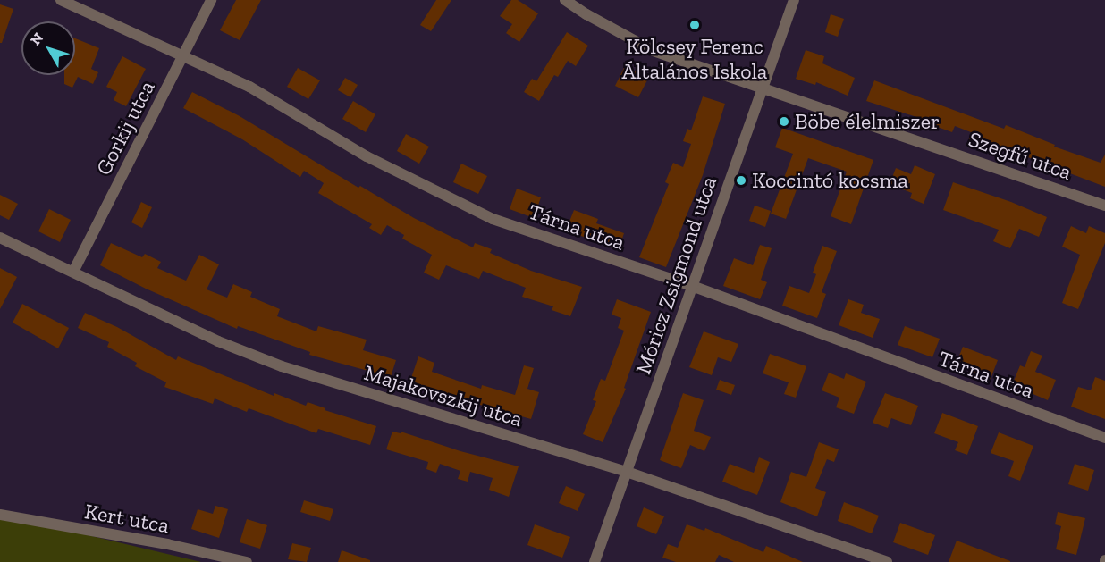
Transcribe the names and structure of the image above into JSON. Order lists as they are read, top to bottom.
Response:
{
  "streets": {
    "street": [
      "Gorkij utca",
      "Szegfű utca",
      "Tárna utca",
      "Móricz Zsigmond utca",
      "Majakovszkij utca",
      "Kert utca"
    ]
  },
  "crossings": [
    ["Gorkij utca", "Tárna utca"],
    ["Gorkij utca", "Majakovszkij utca"],
    ["Szegfű utca", "Móricz Zsigmond utca"],
    ["Tárna utca", "Móricz Zsigmond utca"],
    ["Móricz Zsigmond utca", "Majakovszkij utca"]
  ],
  "places": ["Kölcsey Ferenc Általános Iskola", "Böbe élelmiszer", "Koccintó kocsma"],
  "north": "top left"
}
